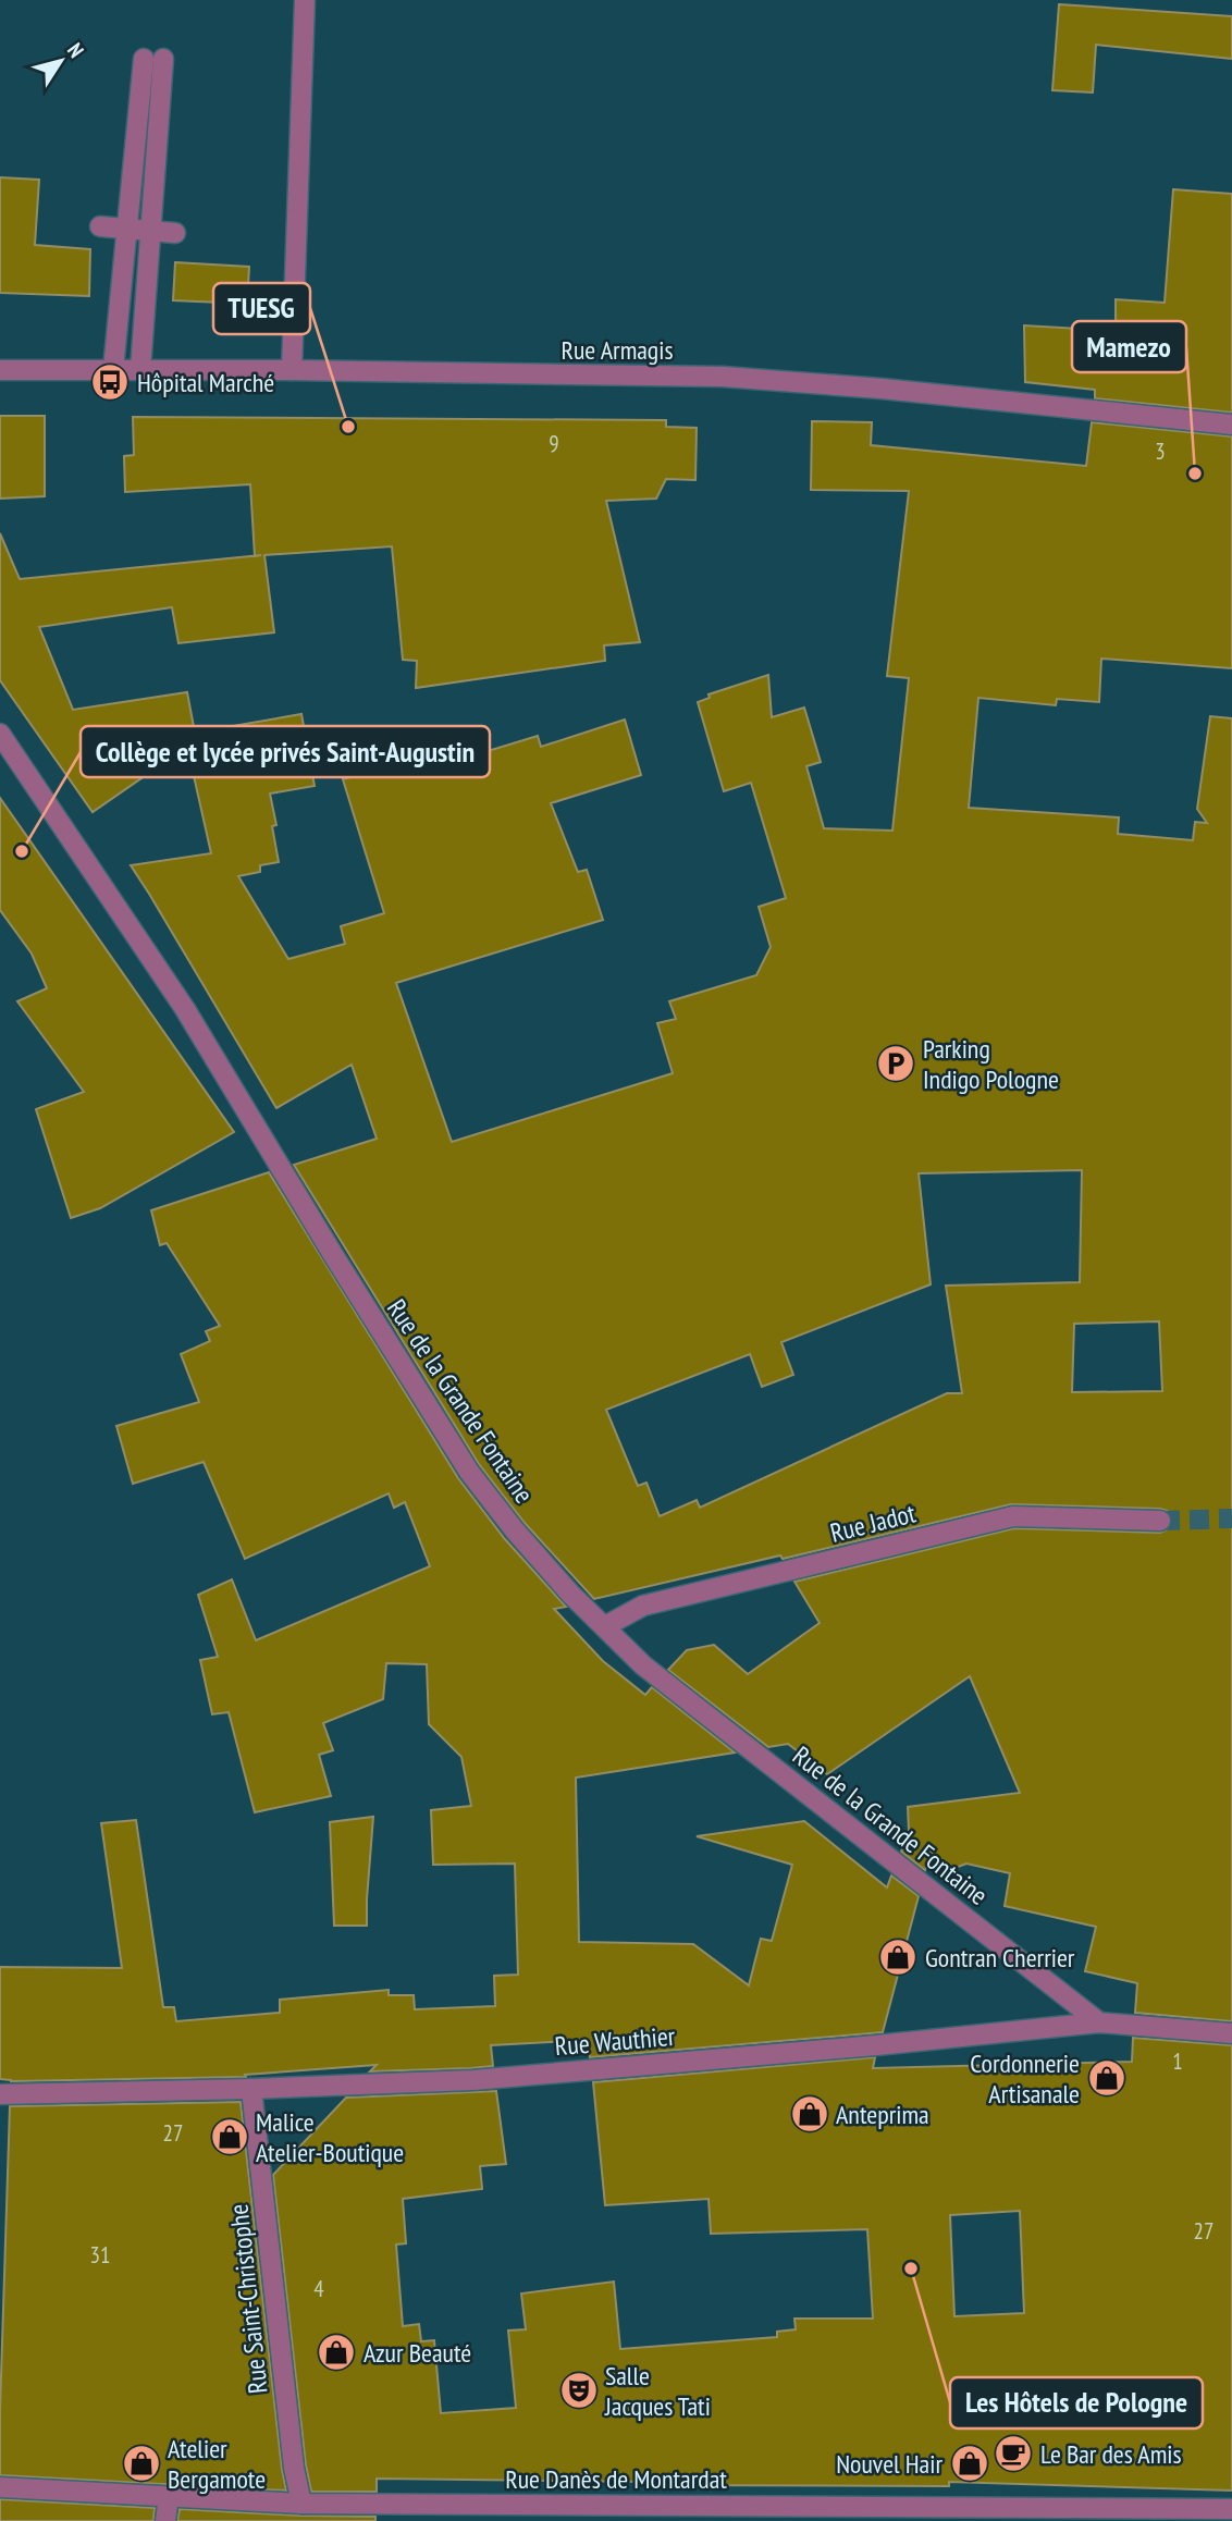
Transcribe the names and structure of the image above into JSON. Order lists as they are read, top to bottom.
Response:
{
  "streets": {
    "street": [
      "Rue Armagis",
      "Rue de la Grande Fontaine",
      "Rue Jadot",
      "Rue Wauthier",
      "Rue Saint-Christophe",
      "Rue Danès de Montardat"
    ]
  },
  "crossings": [
    ["Rue de la Grande Fontaine", "Rue Jadot"],
    ["Rue de la Grande Fontaine", "Rue Wauthier"],
    ["Rue Wauthier", "Rue Saint-Christophe"],
    ["Rue Saint-Christophe", "Rue Danès de Montardat"]
  ],
  "places": {
    "bus stop": ["Hôpital Marché"],
    "other": [
      "TUESG",
      "Mamezo",
      "Collège et lycée privés Saint-Augustin",
      "Les Hôtels de Pologne"
    ],
    "parking": ["Parking Indigo Pologne"],
    "shop": [
      "Gontran Cherrier",
      "Cordonnerie Artisanale",
      "Anteprima",
      "Malice Atelier-Boutique",
      "Azur Beauté",
      "Atelier Bergamote",
      "Nouvel Hair"
    ],
    "theatre": ["Salle Jacques Tati"],
    "cafe": ["Le Bar des Amis"]
  },
  "house_numbers": [
    "9",
    "3",
    "1",
    "27",
    "27",
    "31",
    "4"
  ],
  "north": "top right"
}
